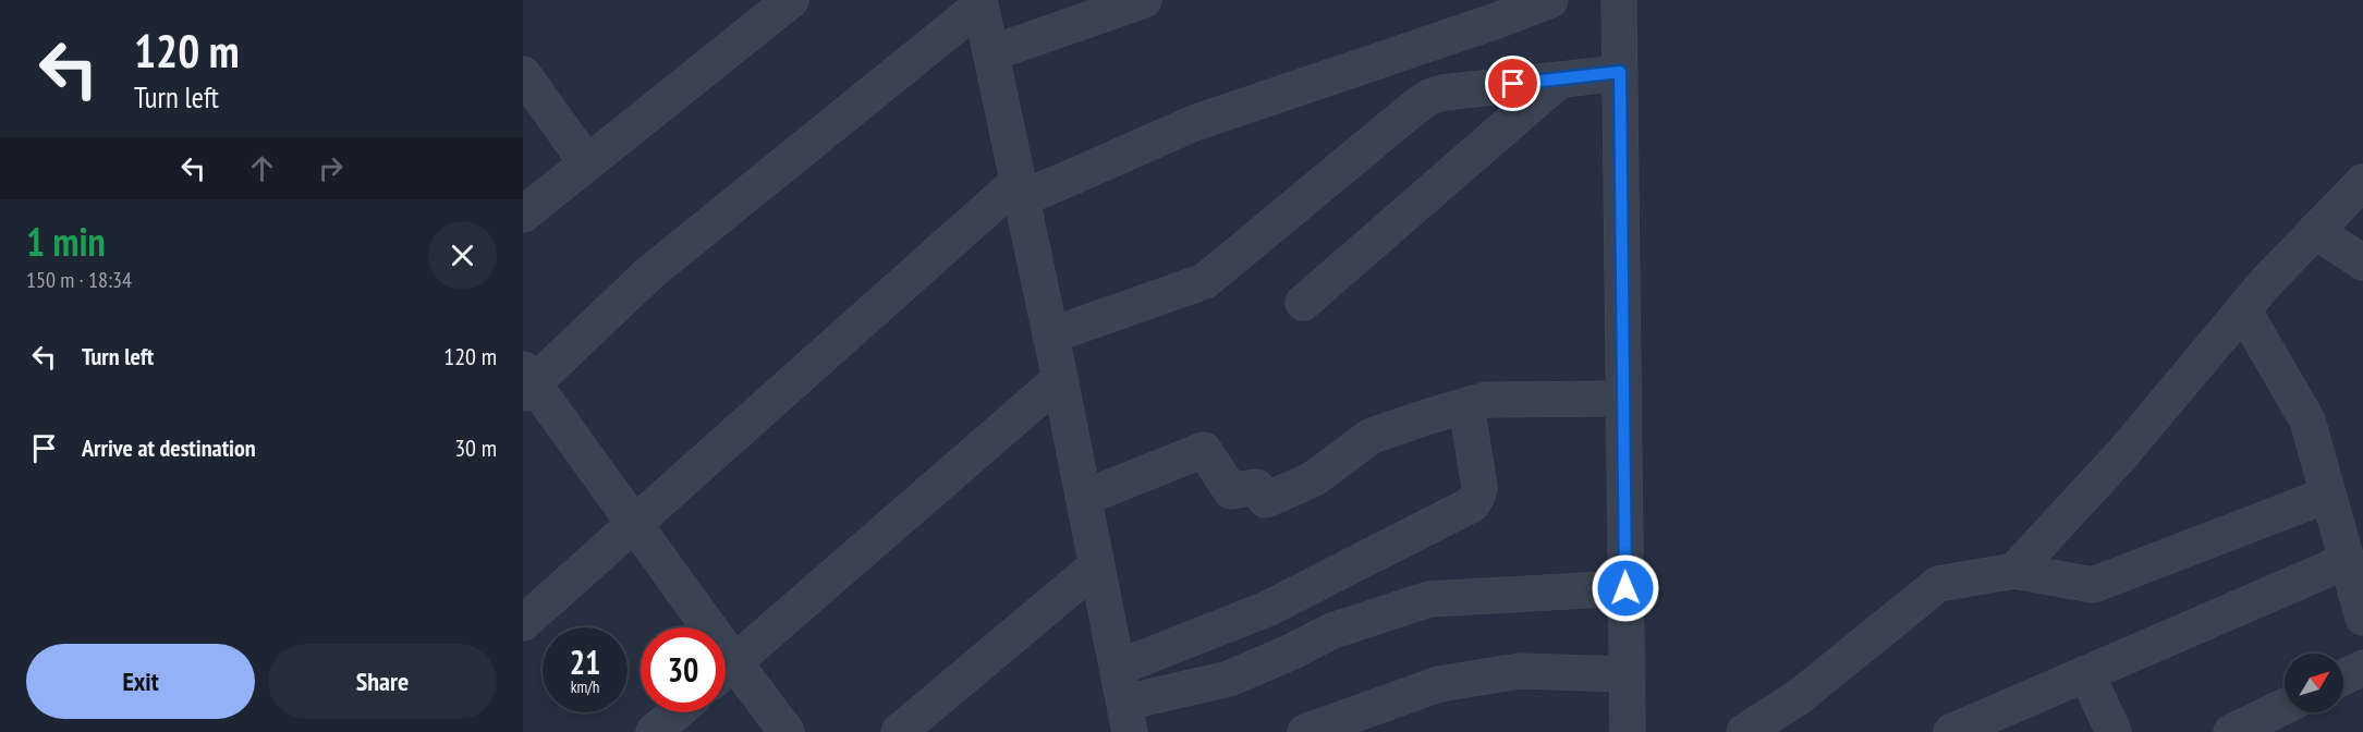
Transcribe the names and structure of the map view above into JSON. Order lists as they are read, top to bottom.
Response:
{
  "north": "top right",
  "page": {
    "turn": ["120 m", "Turn left"],
    "heading": ["1 min", "150 m · 18:34"],
    "list": [
      {
        "name": "Turn left",
        "value": "120 m"
      },
      {
        "name": "Arrive at destination",
        "value": "30 m"
      }
    ],
    "speed": "21 km/h",
    "limit": "30",
    "buttons": ["Exit", "Share"]
  }
}
